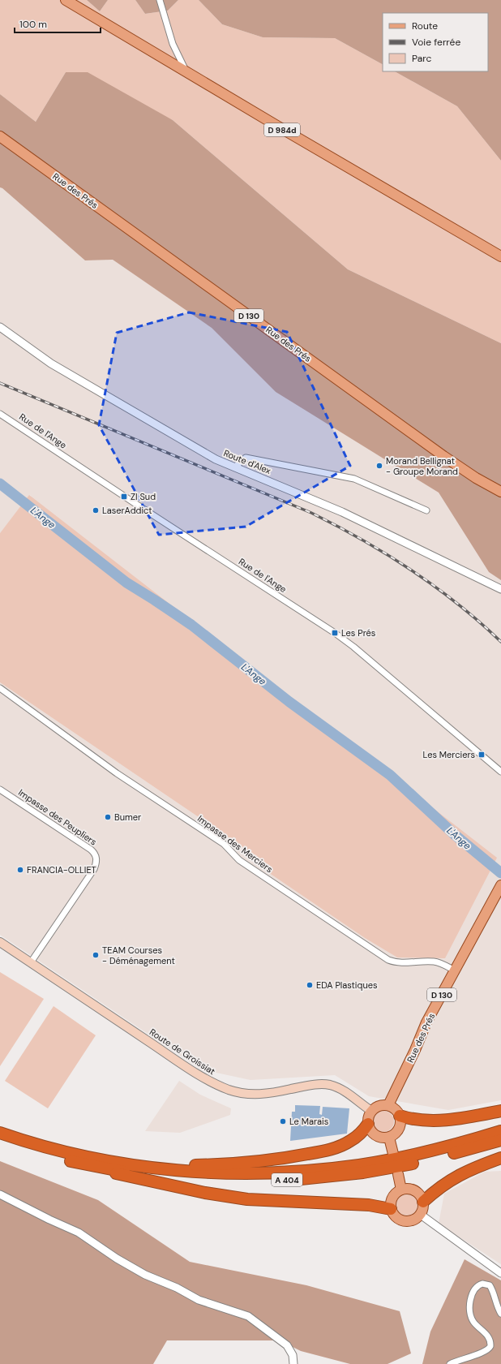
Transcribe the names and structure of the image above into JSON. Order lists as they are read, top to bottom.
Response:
{
  "streets": {
    "highway": ["A 404"],
    "main road": [
      "D 984d",
      "Rue des Prés",
      "D 130",
      "Route de Groissiat"
    ],
    "street": [
      "Rue de l'Ange",
      "Route d'Alex",
      "Impasse des Peupliers",
      "Impasse des Merciers"
    ]
  },
  "crossings": [
    ["Rue des Prés", "Impasse des Merciers"],
    ["Rue des Prés", "Route de Groissiat"],
    ["Impasse des Peupliers", "Route de Groissiat"]
  ],
  "water": ["L'Ange"],
  "places": {
    "other": [
      "Morand Bellignat - Groupe Morand",
      "LaserAddict",
      "Bumer",
      "FRANCIA-OLLIET",
      "TEAM Courses - Déménagement",
      "EDA Plastiques",
      "Le Marais"
    ],
    "transit": ["ZI Sud", "Les Prés", "Les Merciers"]
  },
  "legend": ["Route", "Voie ferrée", "Parc"],
  "scale_bar": "100 m"
}
